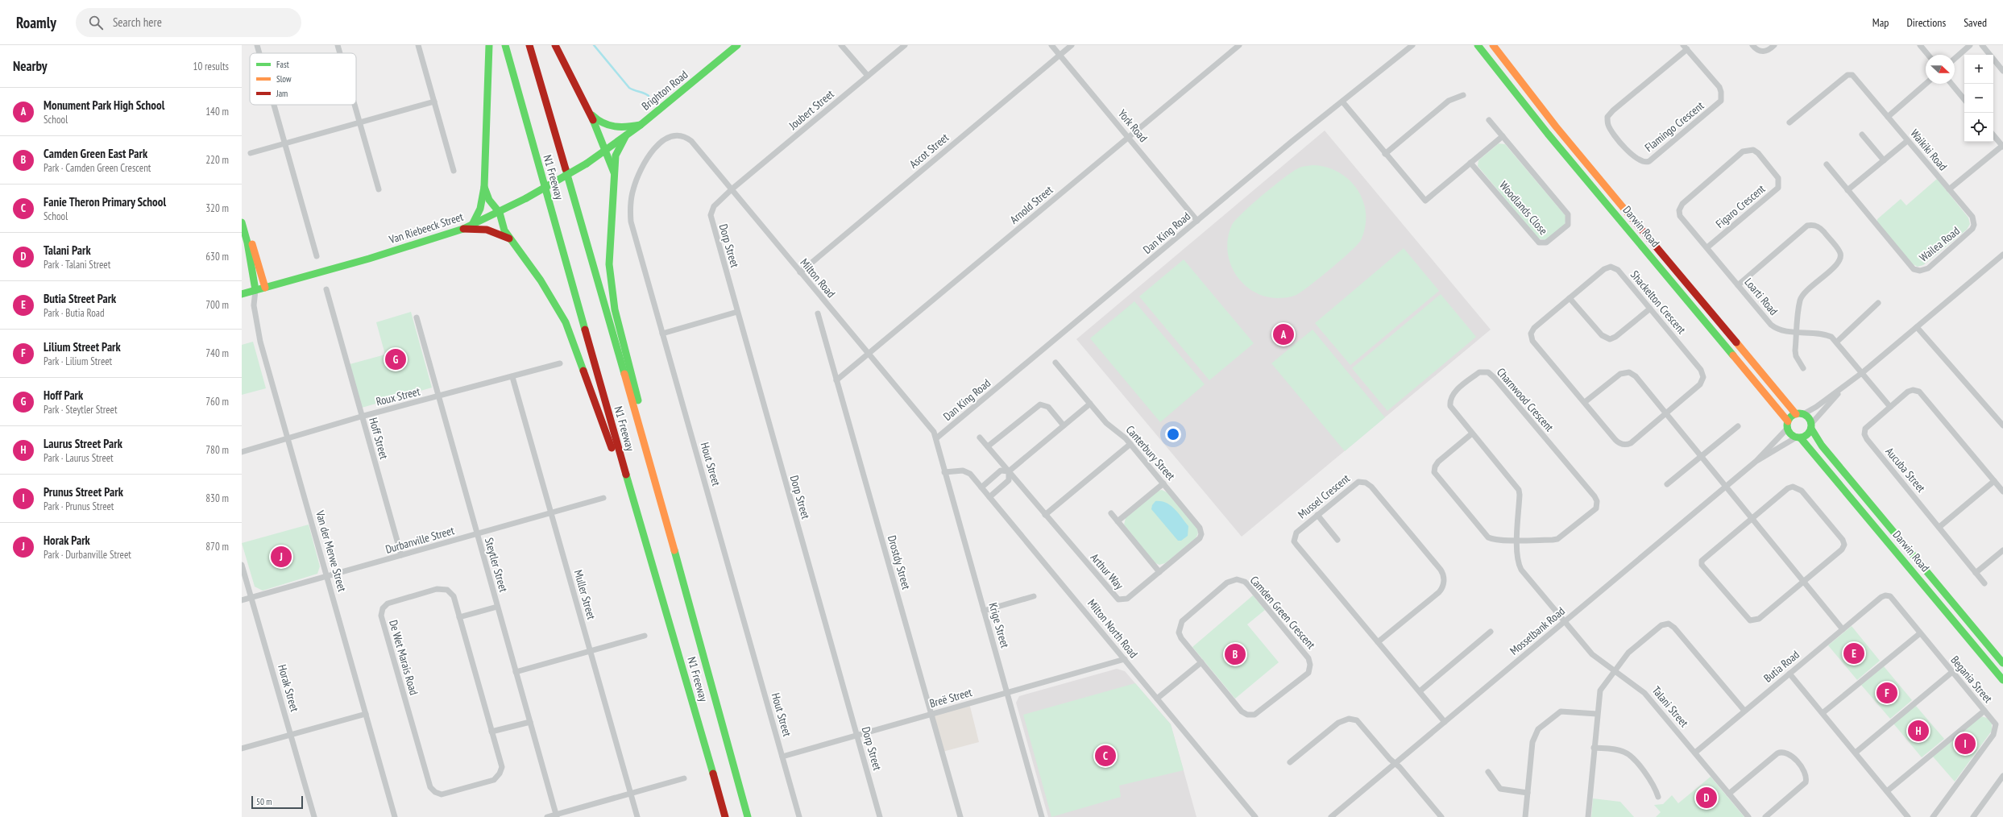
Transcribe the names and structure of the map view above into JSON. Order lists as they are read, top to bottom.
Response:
{
  "streets": {
    "main road": [
      "Brighton Road",
      "N1 Freeway",
      "Darwin Road",
      "Van Riebeeck Street"
    ],
    "street": [
      "Joubert Street",
      "York Road",
      "Flamingo Crescent",
      "Waikiki Road",
      "Ascot Street",
      "Arnold Street",
      "Figaro Crescent",
      "Woodlands Close",
      "Dan King Road",
      "Wailea Road",
      "Dorp Street",
      "Milton Road",
      "Loarti Road",
      "Shackelton Crescent",
      "Roux Street",
      "Charnwood Crescent",
      "Hoff Street",
      "Canterbury Street",
      "Hout Street",
      "Aucuba Street",
      "Mussel Crescent",
      "Durbanville Street",
      "Van der Merwe Street",
      "Drostdy Street",
      "Steytler Street",
      "Arthur Way",
      "Muller Street",
      "Camden Green Crescent",
      "Krige Street",
      "Milton North Road",
      "Mosselbank Road",
      "De Wet Marais Road",
      "Butia Road",
      "Begania Street",
      "Horak Street",
      "Breë Street",
      "Talani Street"
    ]
  },
  "crossings": [
    ["Brighton Road", "Van Riebeeck Street"],
    ["Joubert Street", "Dorp Street"],
    ["Joubert Street", "Milton Road"],
    ["York Road", "Ascot Street"],
    ["York Road", "Arnold Street"],
    ["York Road", "Dan King Road"],
    ["Waikiki Road", "Wailea Road"],
    ["Ascot Street", "Milton Road"],
    ["Arnold Street", "Milton Road"],
    ["Arnold Street", "Drostdy Street"],
    ["Figaro Crescent", "Loarti Road"],
    ["Darwin Road", "Mosselbank Road"],
    ["Van Riebeeck Street", "Van der Merwe Street"],
    ["Dan King Road", "Milton Road"],
    ["Dan King Road", "Krige Street"],
    ["Dorp Street", "Milton Road"],
    ["Dorp Street", "Breë Street"],
    ["Milton Road", "Hout Street"],
    ["Milton Road", "Krige Street"],
    ["Roux Street", "Hoff Street"],
    ["Roux Street", "Van der Merwe Street"],
    ["Roux Street", "Steytler Street"],
    ["Roux Street", "Muller Street"],
    ["Charnwood Crescent", "Talani Street"],
    ["Hoff Street", "Durbanville Street"],
    ["Canterbury Street", "Arthur Way"],
    ["Hout Street", "Breë Street"],
    ["Mussel Crescent", "Mosselbank Road"],
    ["Durbanville Street", "Van der Merwe Street"],
    ["Durbanville Street", "Steytler Street"],
    ["Durbanville Street", "Muller Street"],
    ["Durbanville Street", "Horak Street"],
    ["Drostdy Street", "Breë Street"],
    ["Krige Street", "Milton North Road"],
    ["Krige Street", "Breë Street"],
    ["Milton North Road", "Breë Street"],
    ["Mosselbank Road", "Talani Street"],
    ["Butia Road", "Begania Street"],
    ["Butia Road", "Talani Street"]
  ],
  "legend": ["Fast", "Slow", "Jam"],
  "scale_bar": "50 m",
  "north": "right",
  "page": {
    "header": "Roamly",
    "search": "Search here",
    "nav": ["Map", "Directions", "Saved"],
    "heading": ["Nearby", "10 results"],
    "map_buttons": ["+", "−"],
    "list": [
      {
        "mark": "A",
        "name": "Monument Park High School",
        "note": "School",
        "value": "140 m"
      },
      {
        "mark": "B",
        "name": "Camden Green East Park",
        "note": "Park · Camden Green Crescent",
        "value": "220 m"
      },
      {
        "mark": "C",
        "name": "Fanie Theron Primary School",
        "note": "School",
        "value": "320 m"
      },
      {
        "mark": "D",
        "name": "Talani Park",
        "note": "Park · Talani Street",
        "value": "630 m"
      },
      {
        "mark": "E",
        "name": "Butia Street Park",
        "note": "Park · Butia Road",
        "value": "700 m"
      },
      {
        "mark": "F",
        "name": "Lilium Street Park",
        "note": "Park · Lilium Street",
        "value": "740 m"
      },
      {
        "mark": "G",
        "name": "Hoff Park",
        "note": "Park · Steytler Street",
        "value": "760 m"
      },
      {
        "mark": "H",
        "name": "Laurus Street Park",
        "note": "Park · Laurus Street",
        "value": "780 m"
      },
      {
        "mark": "I",
        "name": "Prunus Street Park",
        "note": "Park · Prunus Street",
        "value": "830 m"
      },
      {
        "mark": "J",
        "name": "Horak Park",
        "note": "Park · Durbanville Street",
        "value": "870 m"
      }
    ],
    "pins": [
      "A",
      "G",
      "J",
      "E",
      "B",
      "F",
      "H",
      "I",
      "C",
      "D"
    ],
    "scale": "50 m"
  }
}
